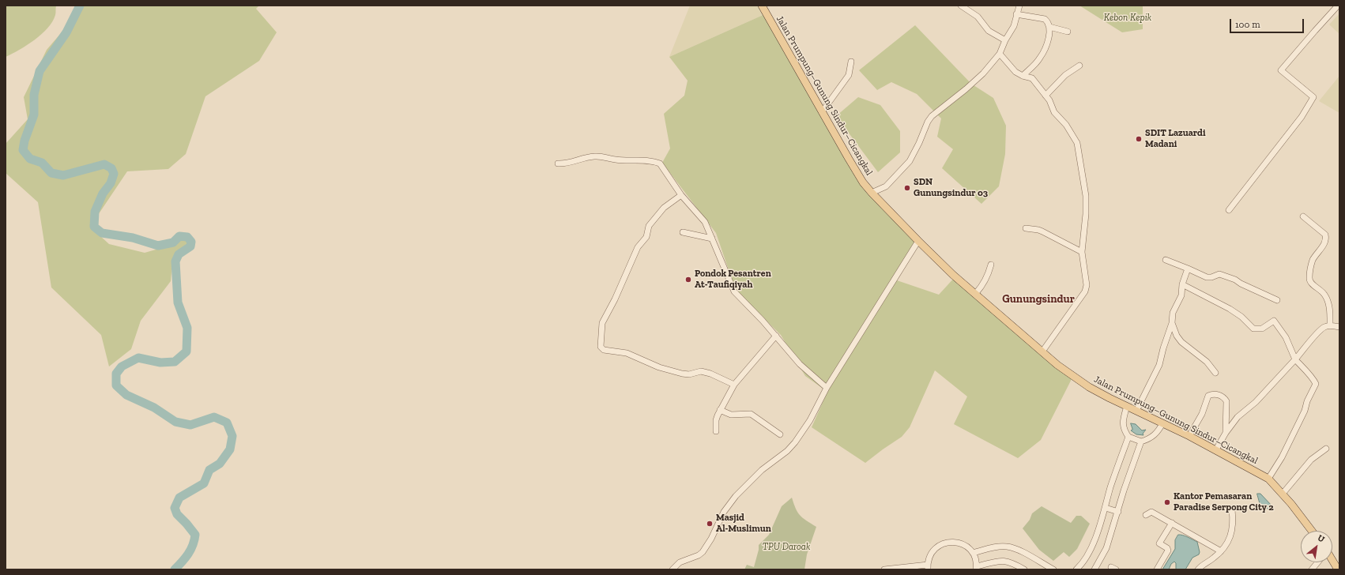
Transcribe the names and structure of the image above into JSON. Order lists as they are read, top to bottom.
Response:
{
  "streets": {
    "main road": ["Jalan Prumpung–Gunung Sindur–Cicangkal"]
  },
  "districts": ["Gunungsindur"],
  "parks": ["Kebon Kepik", "TPU Daroak"],
  "places": [
    "SDIT Lazuardi Madani",
    "SDN Gunungsindur 03",
    "Pondok Pesantren At-Taufiqiyah",
    "Kantor Pemasaran Paradise Serpong City 2",
    "Masjid Al-Muslimun"
  ],
  "scale_bar": "100 m",
  "north": "top right"
}
